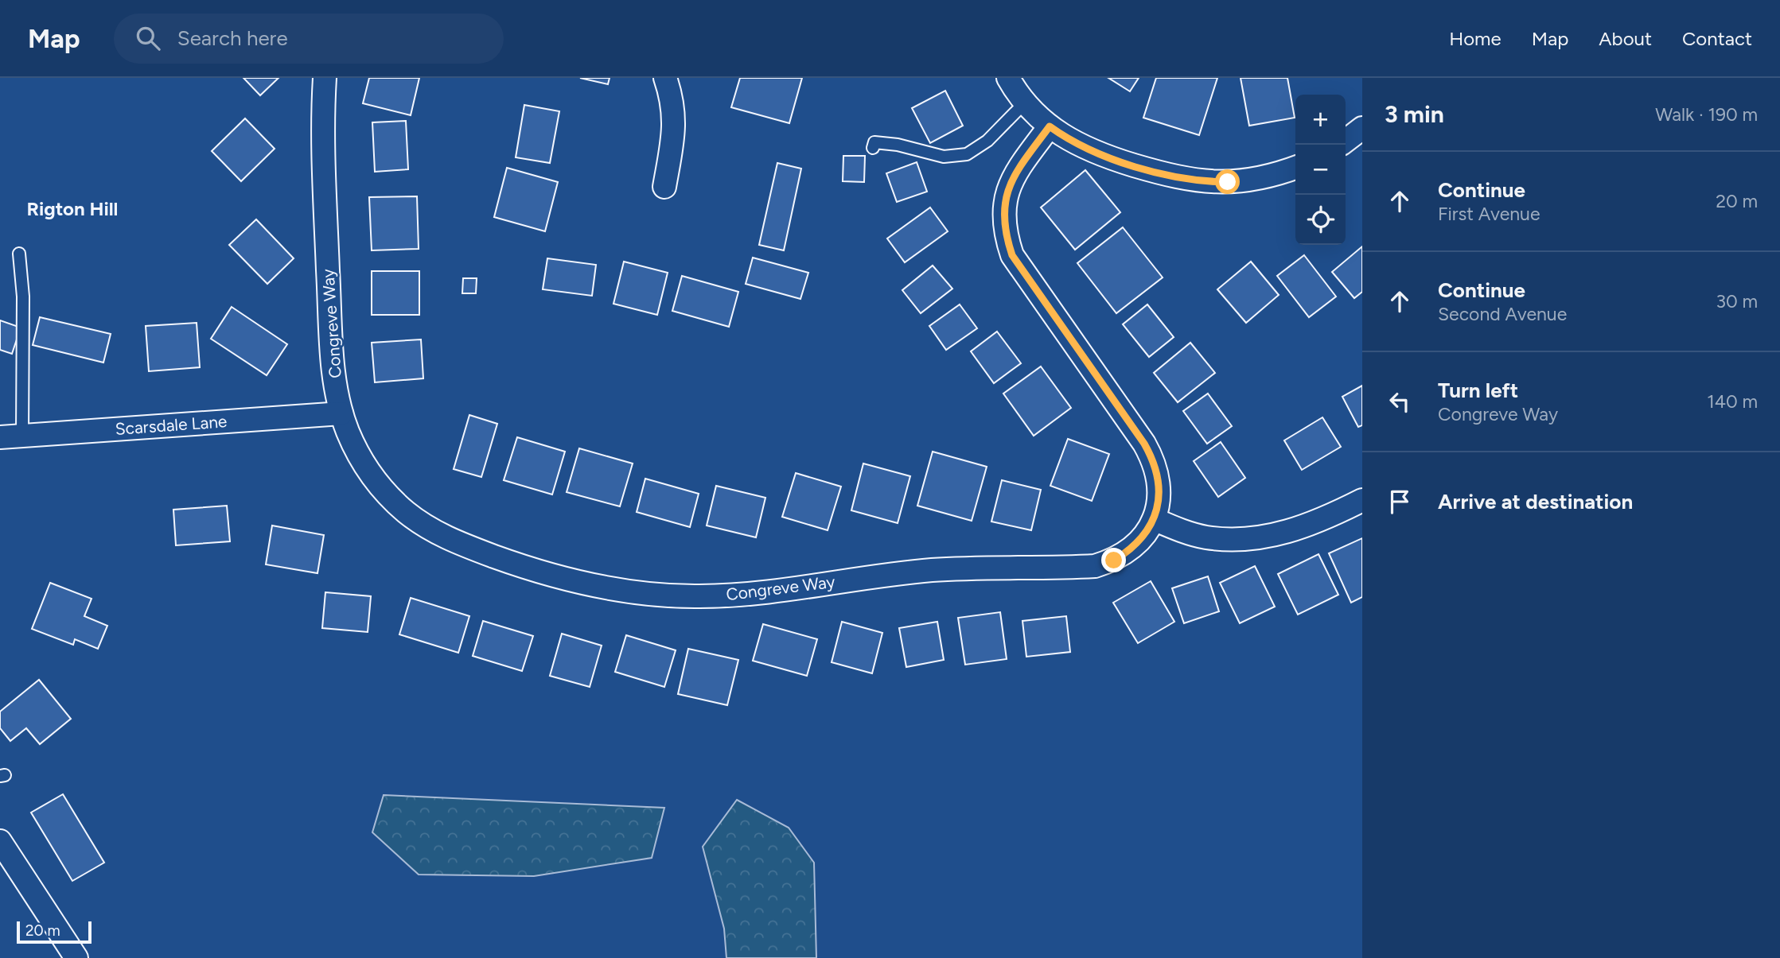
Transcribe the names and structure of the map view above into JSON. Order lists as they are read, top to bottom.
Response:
{
  "streets": {
    "street": ["Congreve Way", "Scarsdale Lane"]
  },
  "crossings": [
    ["Congreve Way", "Scarsdale Lane"]
  ],
  "districts": ["Rigton Hill"],
  "scale_bar": "20 m",
  "page": {
    "header": "Map",
    "search": "Search here",
    "nav": [
      "Home",
      "Map",
      "About",
      "Contact"
    ],
    "heading": ["3 min", "Walk · 190 m"],
    "map_buttons": ["+", "−"],
    "list": [
      ["Continue", "First Avenue", "20 m"],
      ["Continue", "Second Avenue", "30 m"],
      ["Turn left", "Congreve Way", "140 m"],
      "Arrive at destination"
    ],
    "scale": "20 m"
  }
}
